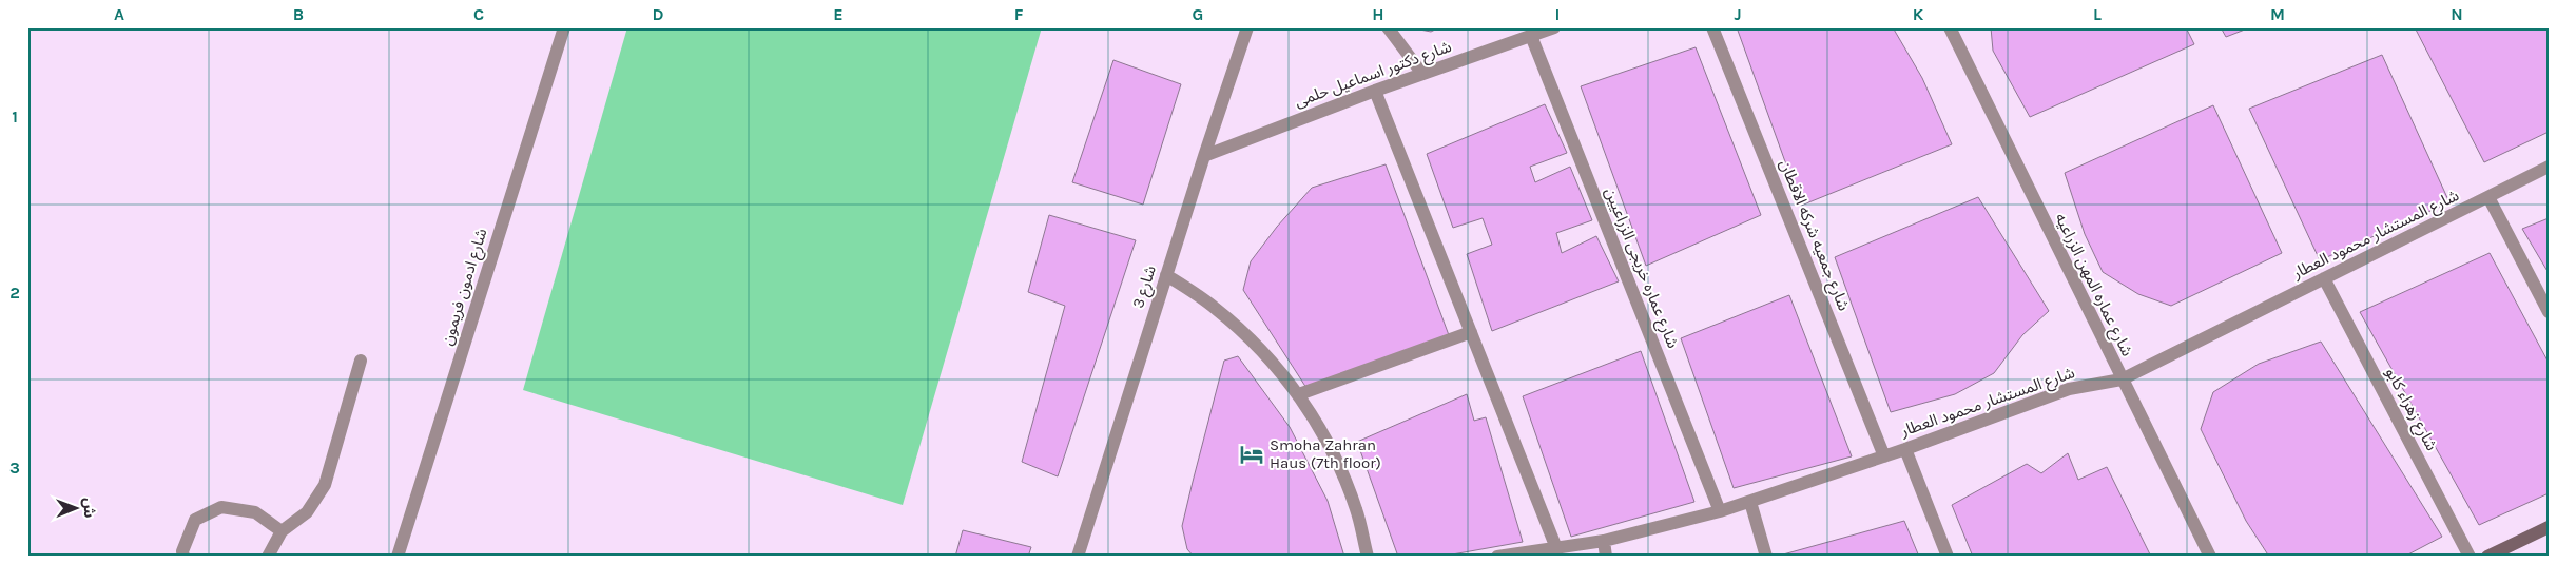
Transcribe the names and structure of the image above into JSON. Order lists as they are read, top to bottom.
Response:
{
  "streets": {
    "street": [
      "شارع دكتور اسماعيل حلمى",
      "شارع المستشار محمود العطار",
      "شارع جمعيه شركه الاقطان",
      "شارع عماره خريجى الزراعيين",
      "شارع عماره المهن الزراعيه",
      "شارع ادمون فريمون",
      "شارع 3",
      "شارع زهراء كابو"
    ]
  },
  "crossings": [
    ["شارع دكتور اسماعيل حلمى", "شارع عماره خريجى الزراعيين"],
    ["شارع دكتور اسماعيل حلمى", "شارع 3"],
    ["شارع المستشار محمود العطار", "شارع جمعيه شركه الاقطان"],
    ["شارع المستشار محمود العطار", "شارع عماره خريجى الزراعيين"],
    ["شارع المستشار محمود العطار", "شارع عماره المهن الزراعيه"],
    ["شارع المستشار محمود العطار", "شارع زهراء كابو"]
  ],
  "places": {
    "hotel": ["Smoha Zahran Haus (7th floor)"]
  },
  "north": "right",
  "grid": {
    "columns": [
      "A",
      "B",
      "C",
      "D",
      "E",
      "F",
      "G",
      "H",
      "I",
      "J",
      "K",
      "L",
      "M",
      "N"
    ],
    "rows": ["1", "2", "3"]
  }
}
